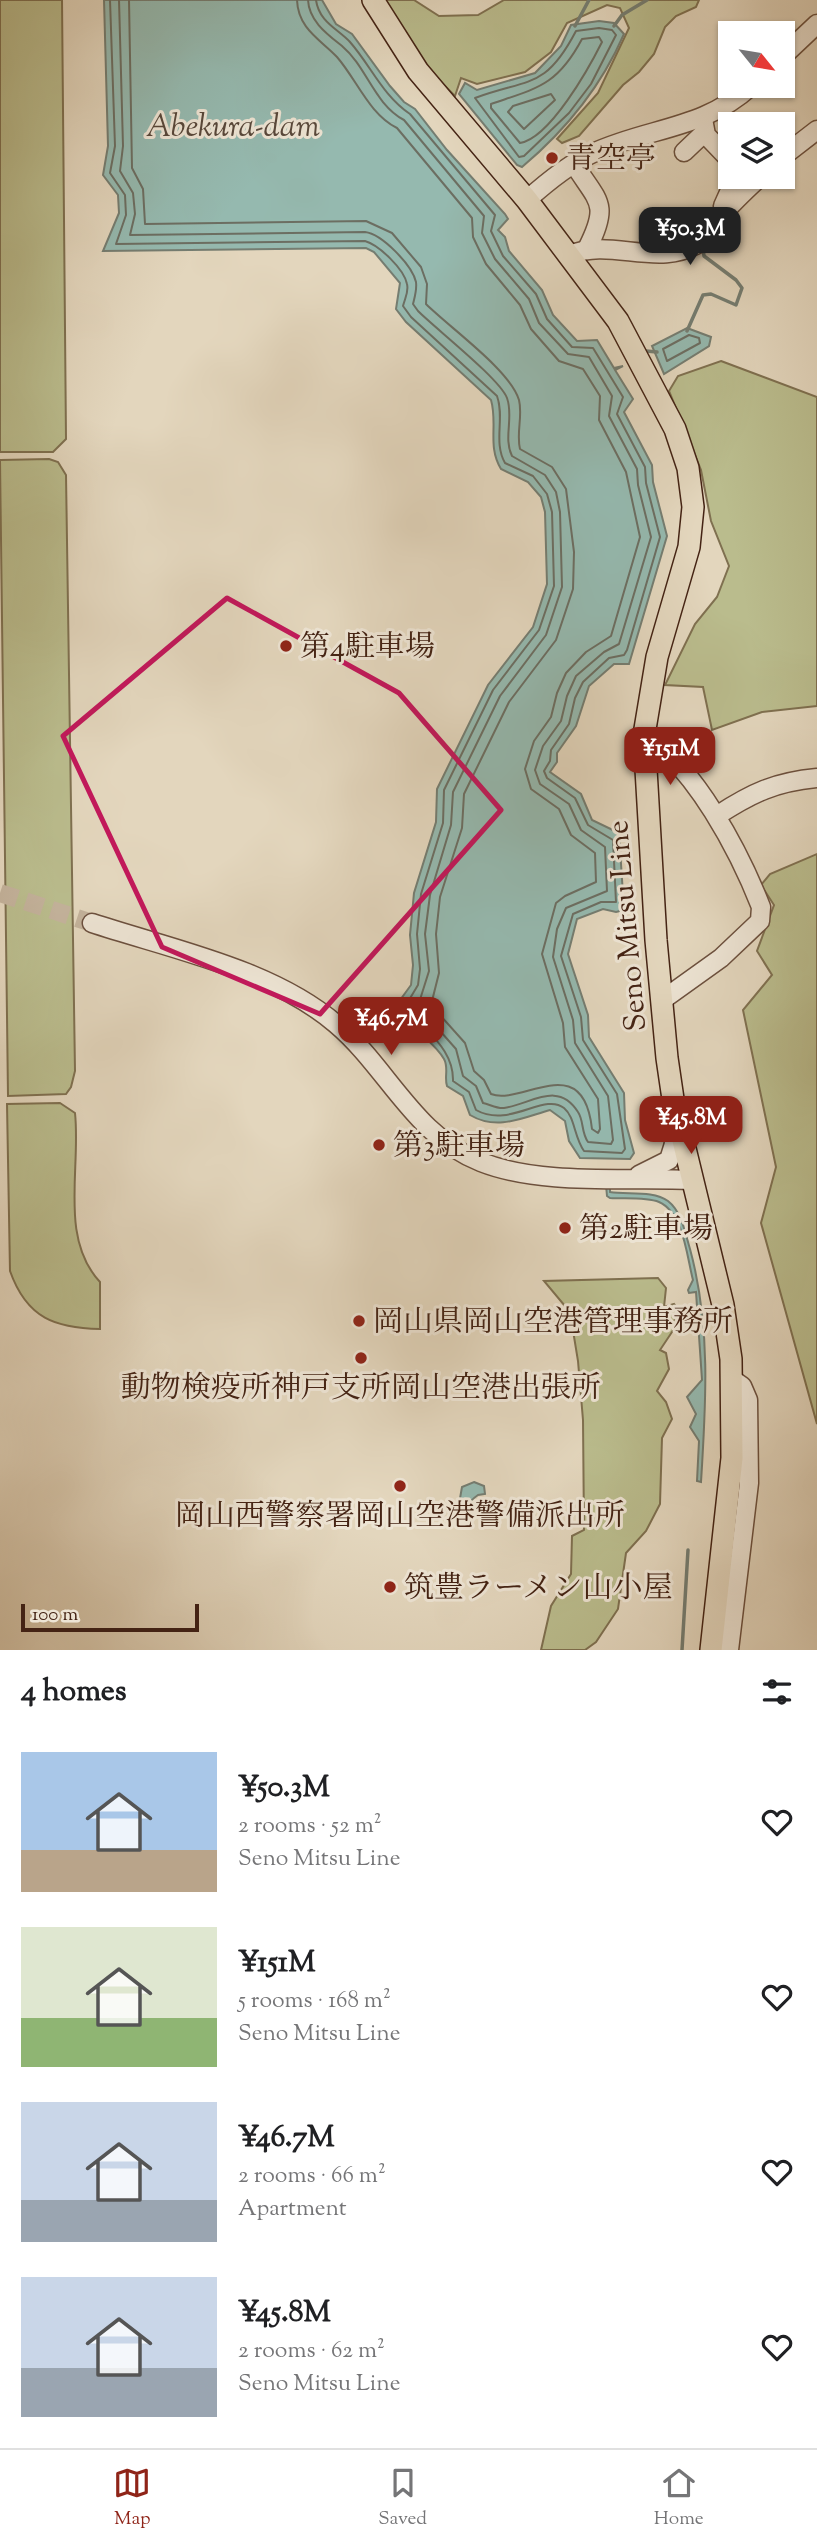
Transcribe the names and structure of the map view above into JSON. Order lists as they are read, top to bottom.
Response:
{
  "streets": {
    "main road": ["Seno Mitsu Line"]
  },
  "water": ["Abekura-dam"],
  "places": [
    "青空亭",
    "第4駐車場",
    "第3駐車場",
    "第2駐車場",
    "岡山県岡山空港管理事務所",
    "動物検疫所神戸支所岡山空港出張所",
    "岡山西警察署岡山空港警備派出所",
    "筑豊ラーメン山小屋"
  ],
  "scale_bar": "100 m",
  "north": "bottom right",
  "page": {
    "price": [
      "¥50.3M",
      "¥151M",
      "¥46.7M",
      "¥45.8M"
    ],
    "scale": "100 m",
    "heading": "4 homes",
    "list": [
      {
        "name": "¥50.3M",
        "note": "2 rooms · 52 m² · Seno Mitsu Line"
      },
      {
        "name": "¥151M",
        "note": "5 rooms · 168 m² · Seno Mitsu Line"
      },
      {
        "name": "¥46.7M",
        "note": "2 rooms · 66 m² · Apartment"
      },
      {
        "name": "¥45.8M",
        "note": "2 rooms · 62 m² · Seno Mitsu Line"
      }
    ],
    "tabs": ["Map", "Saved", "Home"]
  }
}
